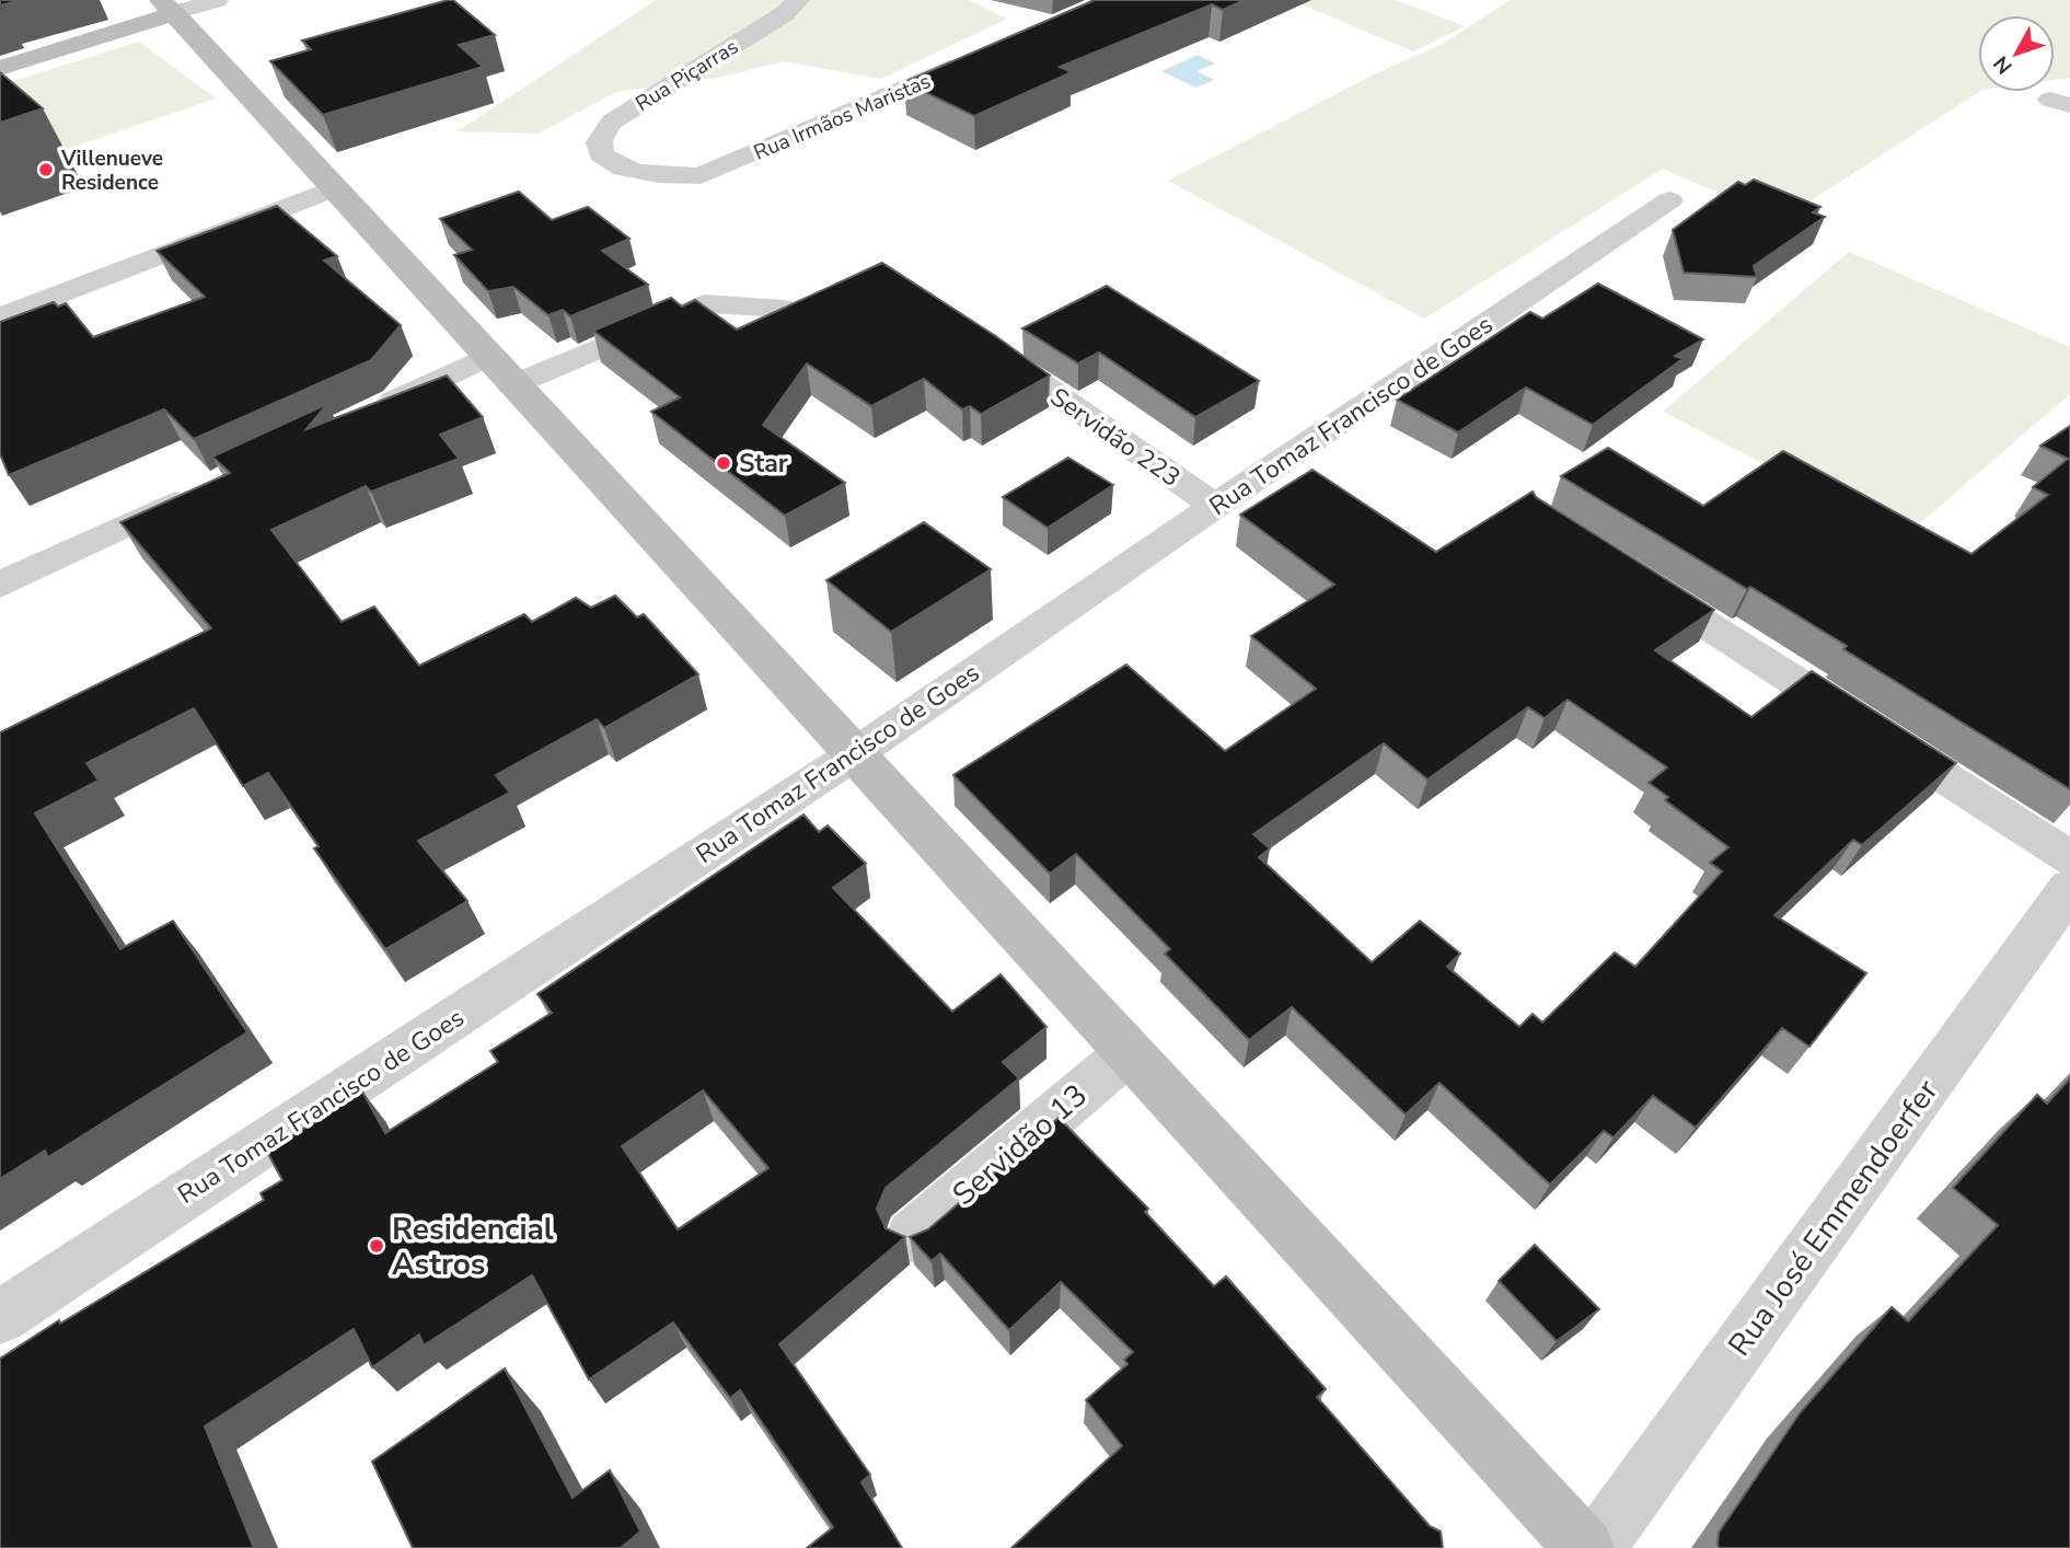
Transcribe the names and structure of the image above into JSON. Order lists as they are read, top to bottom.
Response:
{
  "streets": {
    "street": [
      "Rua Piçarras",
      "Rua Irmãos Maristas",
      "Rua Tomaz Francisco de Goes",
      "Servidão 223",
      "Servidão 13",
      "Rua José Emmendoerfer"
    ]
  },
  "crossings": [
    ["Rua Piçarras", "Rua Irmãos Maristas"],
    ["Rua Tomaz Francisco de Goes", "Servidão 223"]
  ],
  "places": ["Villenueve Residence", "Star", "Residencial Astros"],
  "north": "bottom left"
}
